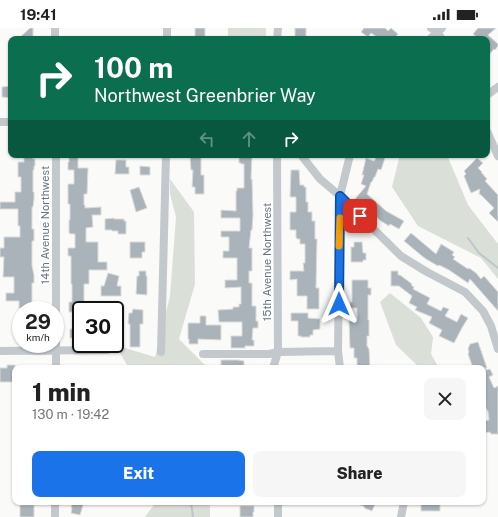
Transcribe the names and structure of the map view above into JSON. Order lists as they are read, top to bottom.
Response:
{
  "streets": {
    "street": ["14th Avenue Northwest", "15th Avenue Northwest"]
  },
  "page": {
    "status": "19:41",
    "turn": ["100 m", "Northwest Greenbrier Way"],
    "speed": "29 km/h",
    "limit": "30",
    "heading": ["1 min", "130 m · 19:42"],
    "buttons": ["Exit", "Share"]
  }
}
